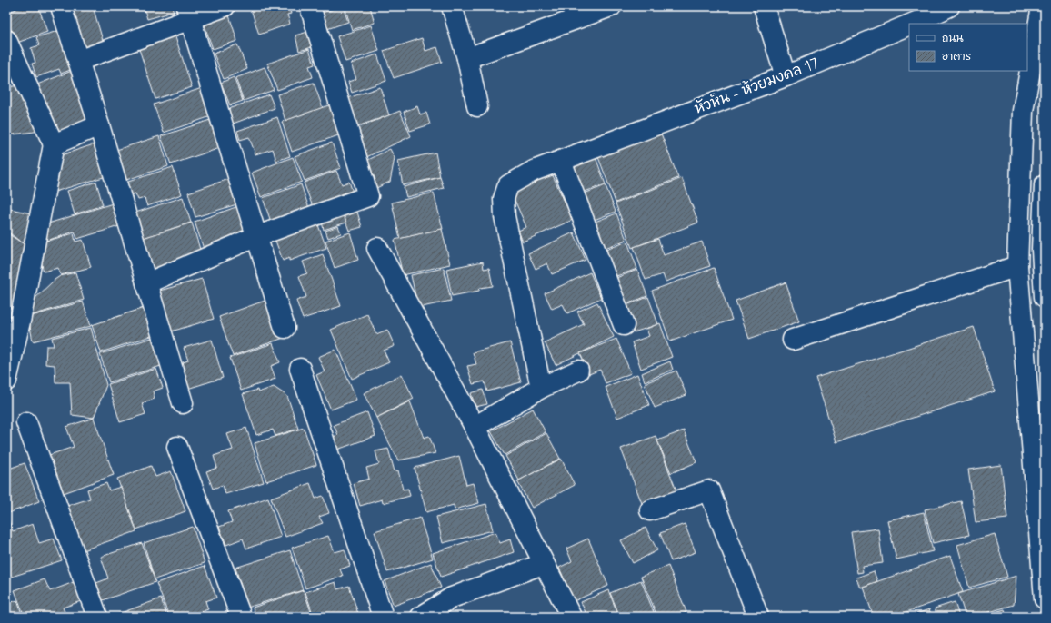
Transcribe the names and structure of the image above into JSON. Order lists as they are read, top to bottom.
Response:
{
  "streets": {
    "street": ["หัวหิน - ห้วยมงคล 17"]
  },
  "legend": ["ถนน", "อาคาร"]
}
